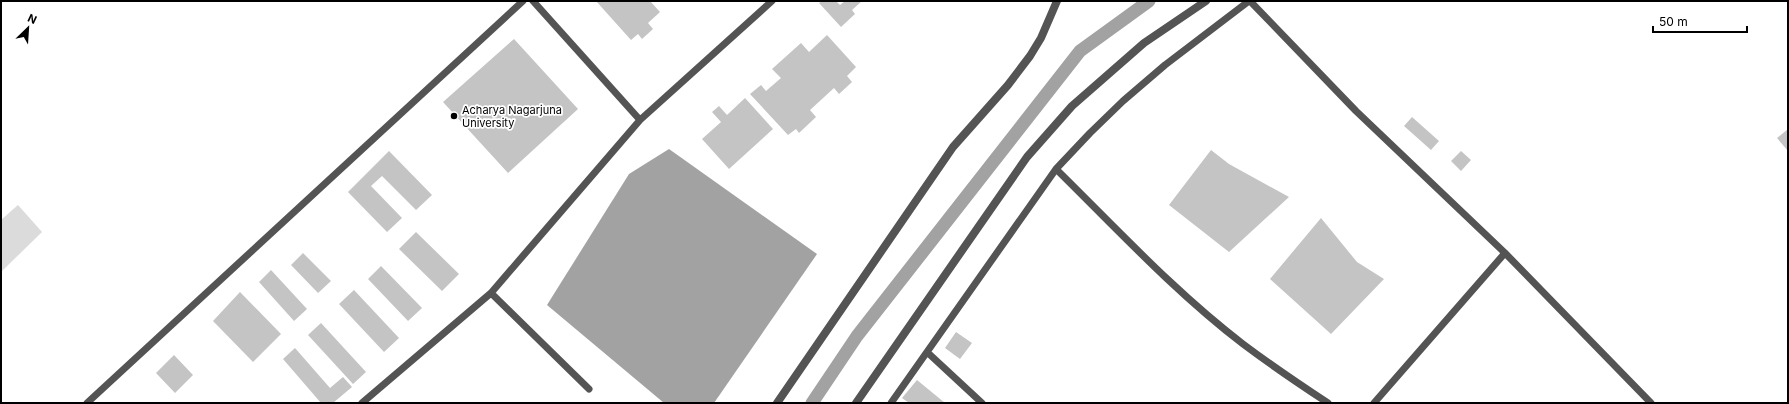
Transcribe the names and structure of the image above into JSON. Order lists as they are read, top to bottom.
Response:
{
  "places": ["Acharya Nagarjuna University"],
  "scale_bar": "50 m",
  "north": "top right"
}
